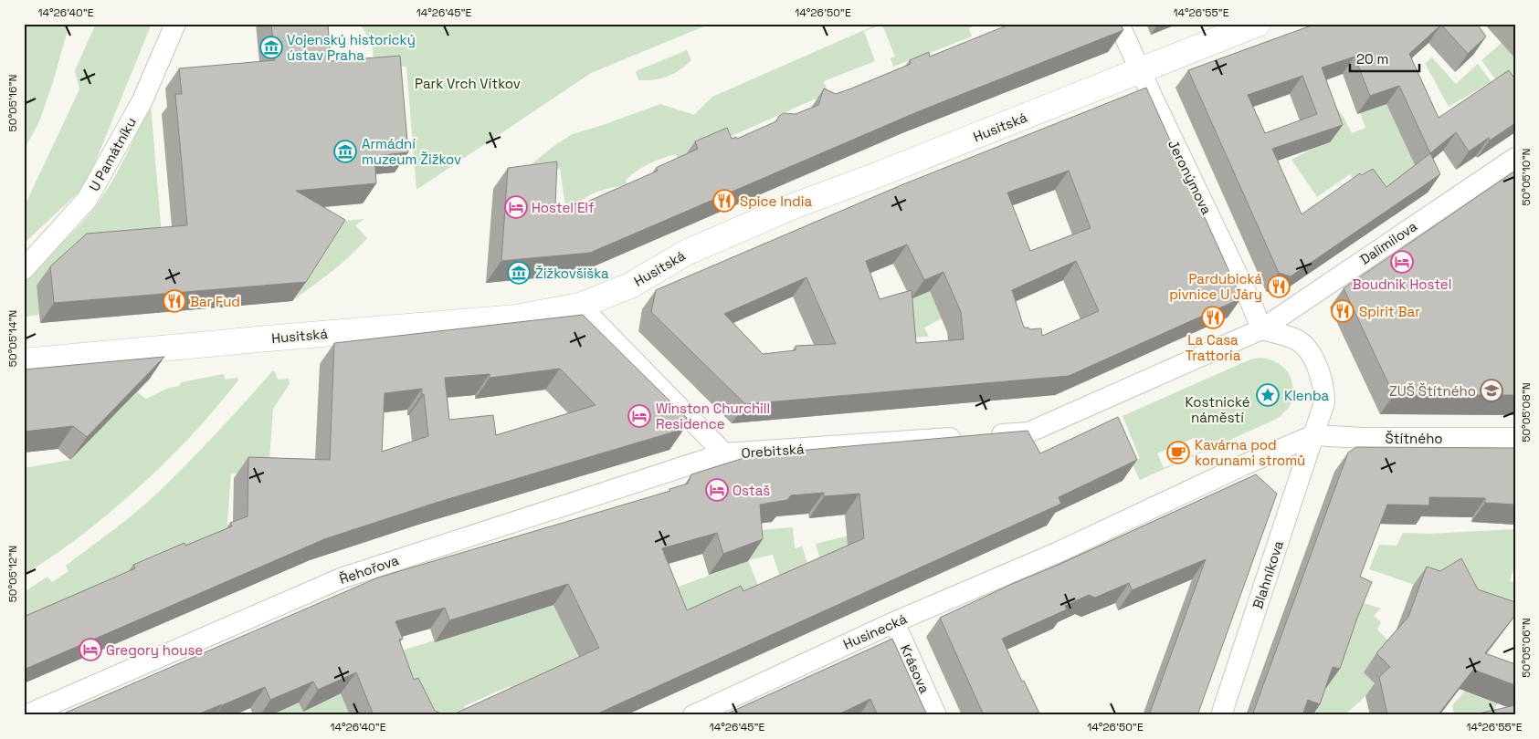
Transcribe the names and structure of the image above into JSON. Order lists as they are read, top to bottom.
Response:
{
  "streets": {
    "main road": ["Husitská"],
    "street": [
      "U Památníku",
      "Jeronýmova",
      "Dalimilova",
      "Štítného",
      "Orebitská",
      "Řehořova",
      "Blahníkova",
      "Husinecká",
      "Krásova"
    ]
  },
  "crossings": [
    ["Husitská", "Jeronýmova"],
    ["Husitská", "Orebitská"],
    ["Jeronýmova", "Dalimilova"],
    ["Jeronýmova", "Orebitská"],
    ["Dalimilova", "Orebitská"],
    ["Štítného", "Blahníkova"],
    ["Štítného", "Husinecká"],
    ["Orebitská", "Řehořova"],
    ["Blahníkova", "Husinecká"],
    ["Husinecká", "Krásova"]
  ],
  "parks": ["Park Vrch Vítkov", "Kostnické náměstí"],
  "places": {
    "museum": ["Vojenský historický ústav Praha", "Armádní muzeum Žižkov", "Žižkovšiška"],
    "restaurant": [
      "Spice India",
      "Pardubická pivnice U Járy",
      "Bar Fud",
      "Spirit Bar",
      "La Casa Trattoria"
    ],
    "hotel": [
      "Hostel Elf",
      "Boudnik Hostel",
      "Winston Churchill Residence",
      "Ostaš",
      "Gregory house"
    ],
    "school or university": ["ZUŠ Štítného"],
    "place": ["Klenba"],
    "cafe": ["Kavárna pod korunami stromů"]
  },
  "scale_bar": "20 m",
  "coordinates": [
    "14°26'40\"E",
    "14°26'45\"E",
    "14°26'50\"E",
    "14°26'55\"E",
    "50°05'16\"N",
    "50°05'10\"N",
    "50°05'14\"N",
    "50°05'08\"N",
    "50°05'12\"N",
    "50°05'06\"N"
  ]
}
